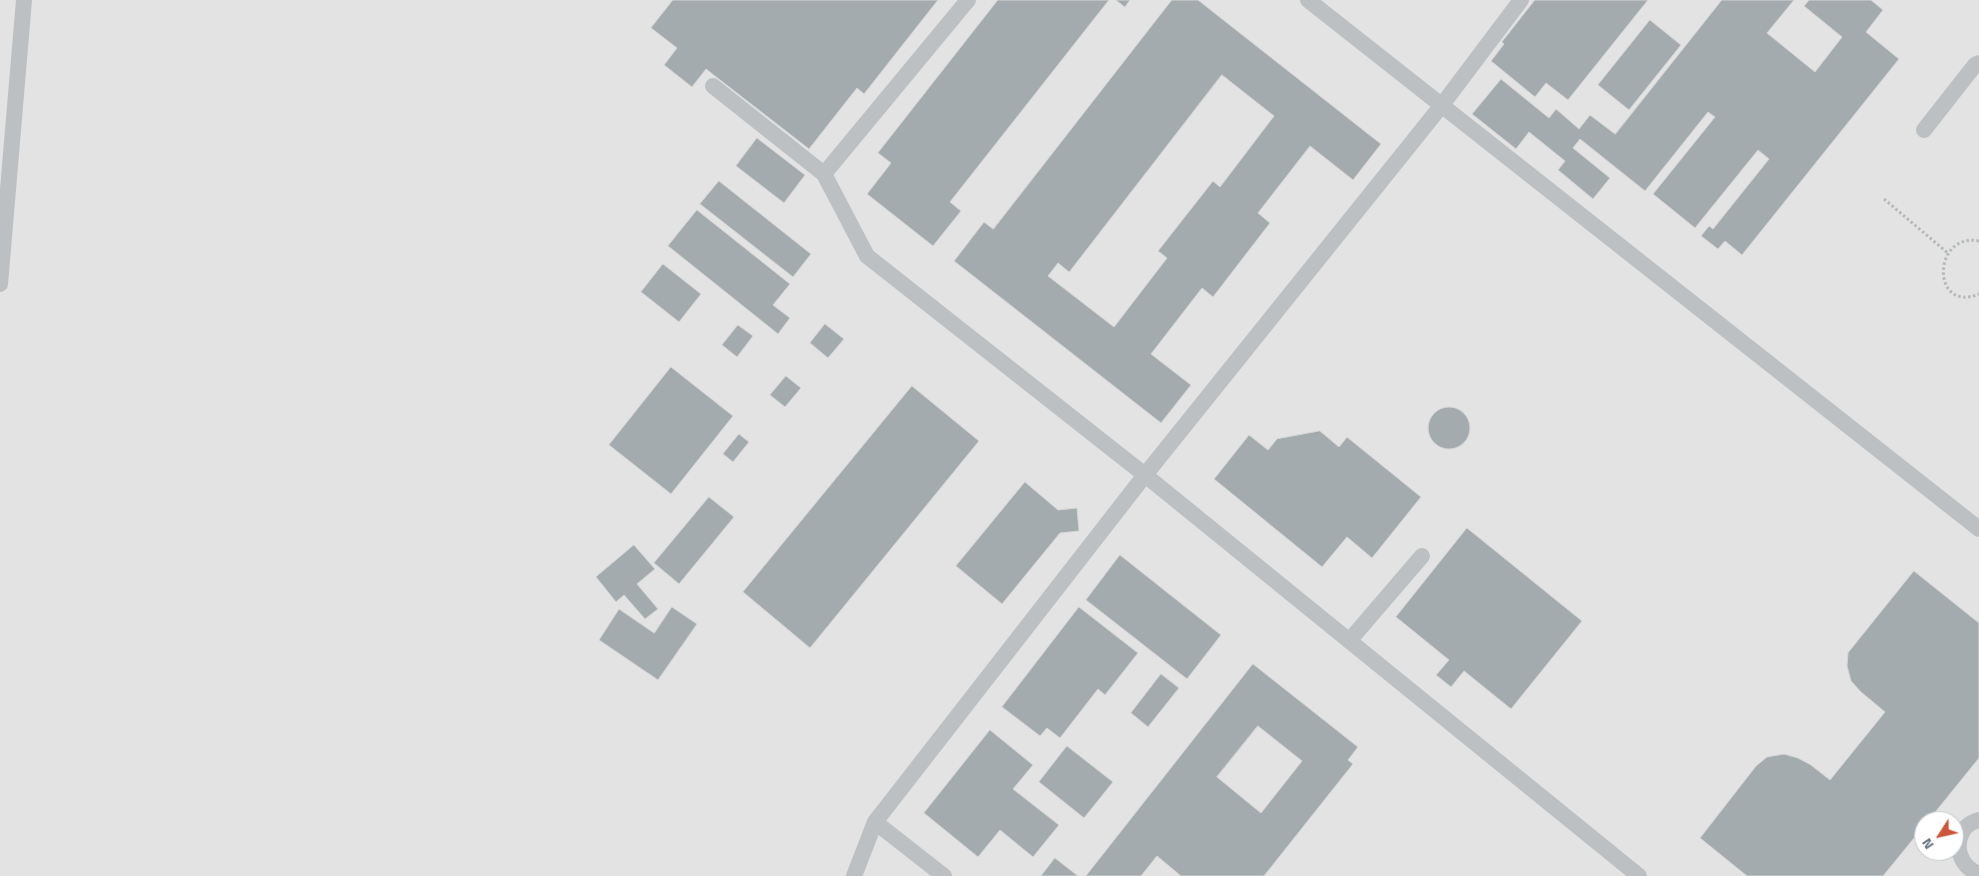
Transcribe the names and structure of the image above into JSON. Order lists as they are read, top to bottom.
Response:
{
  "north": "bottom left"
}
